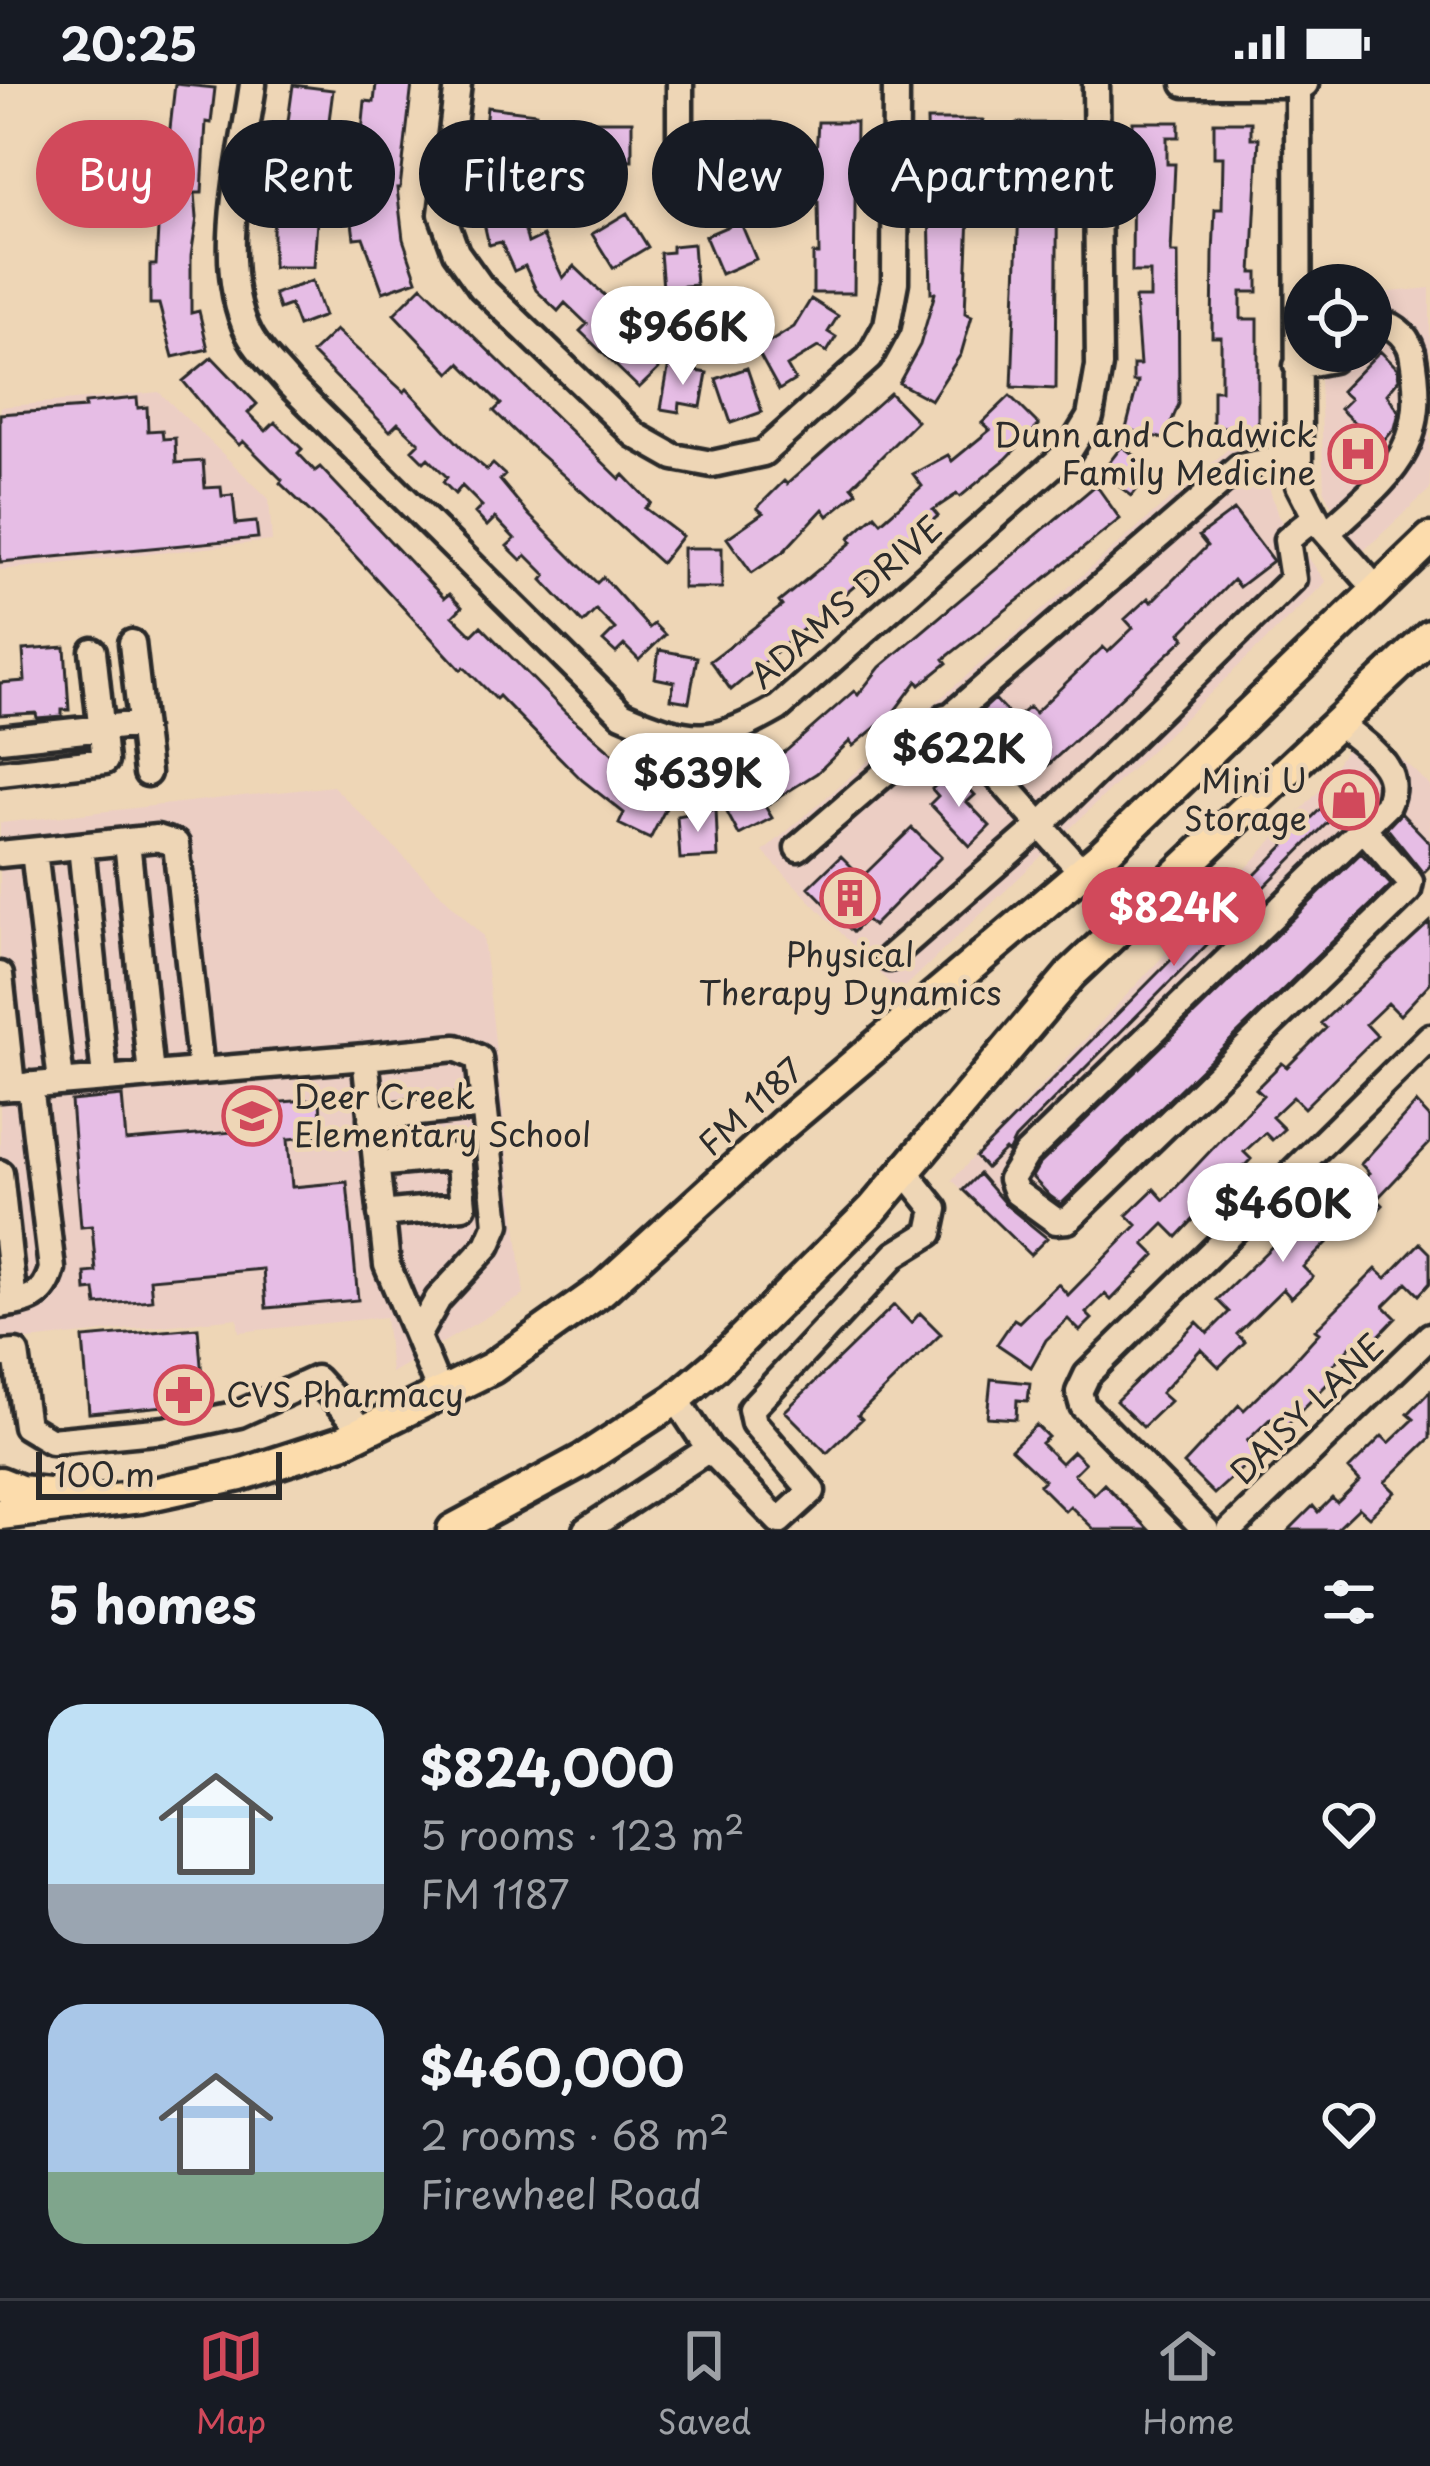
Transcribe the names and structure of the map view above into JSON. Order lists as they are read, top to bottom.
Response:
{
  "streets": {
    "main road": ["FM 1187"],
    "street": ["ADAMS DRIVE", "DAISY LANE"]
  },
  "places": {
    "hospital": ["Dunn and Chadwick Family Medicine"],
    "shop": ["Mini U Storage"],
    "building": ["Physical Therapy Dynamics"],
    "school or university": ["Deer Creek Elementary School"],
    "pharmacy": ["CVS Pharmacy"]
  },
  "scale_bar": "100 m",
  "page": {
    "status": "20:25",
    "chip": [
      "Buy",
      "Rent",
      "Filters",
      "New",
      "Apartment"
    ],
    "price": [
      "$966K",
      "$622K",
      "$639K",
      "$824K",
      "$460K"
    ],
    "scale": "100 m",
    "heading": "5 homes",
    "list": [
      {
        "name": "$824,000",
        "note": "5 rooms · 123 m² · FM 1187"
      },
      {
        "name": "$460,000",
        "note": "2 rooms · 68 m² · Firewheel Road"
      }
    ],
    "tabs": ["Map", "Saved", "Home"]
  }
}
